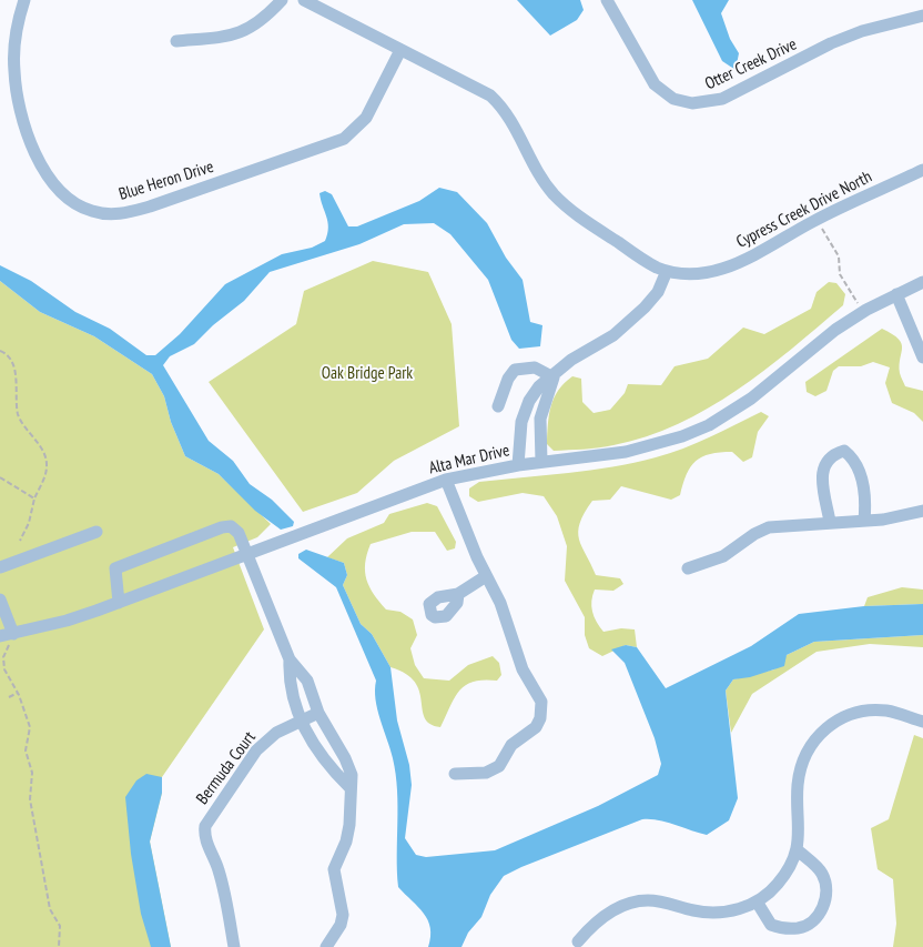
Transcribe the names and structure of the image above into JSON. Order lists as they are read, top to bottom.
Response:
{
  "streets": {
    "street": [
      "Otter Creek Drive",
      "Blue Heron Drive",
      "Cypress Creek Drive North",
      "Alta Mar Drive",
      "Bermuda Court"
    ]
  },
  "parks": ["Oak Bridge Park"]
}
